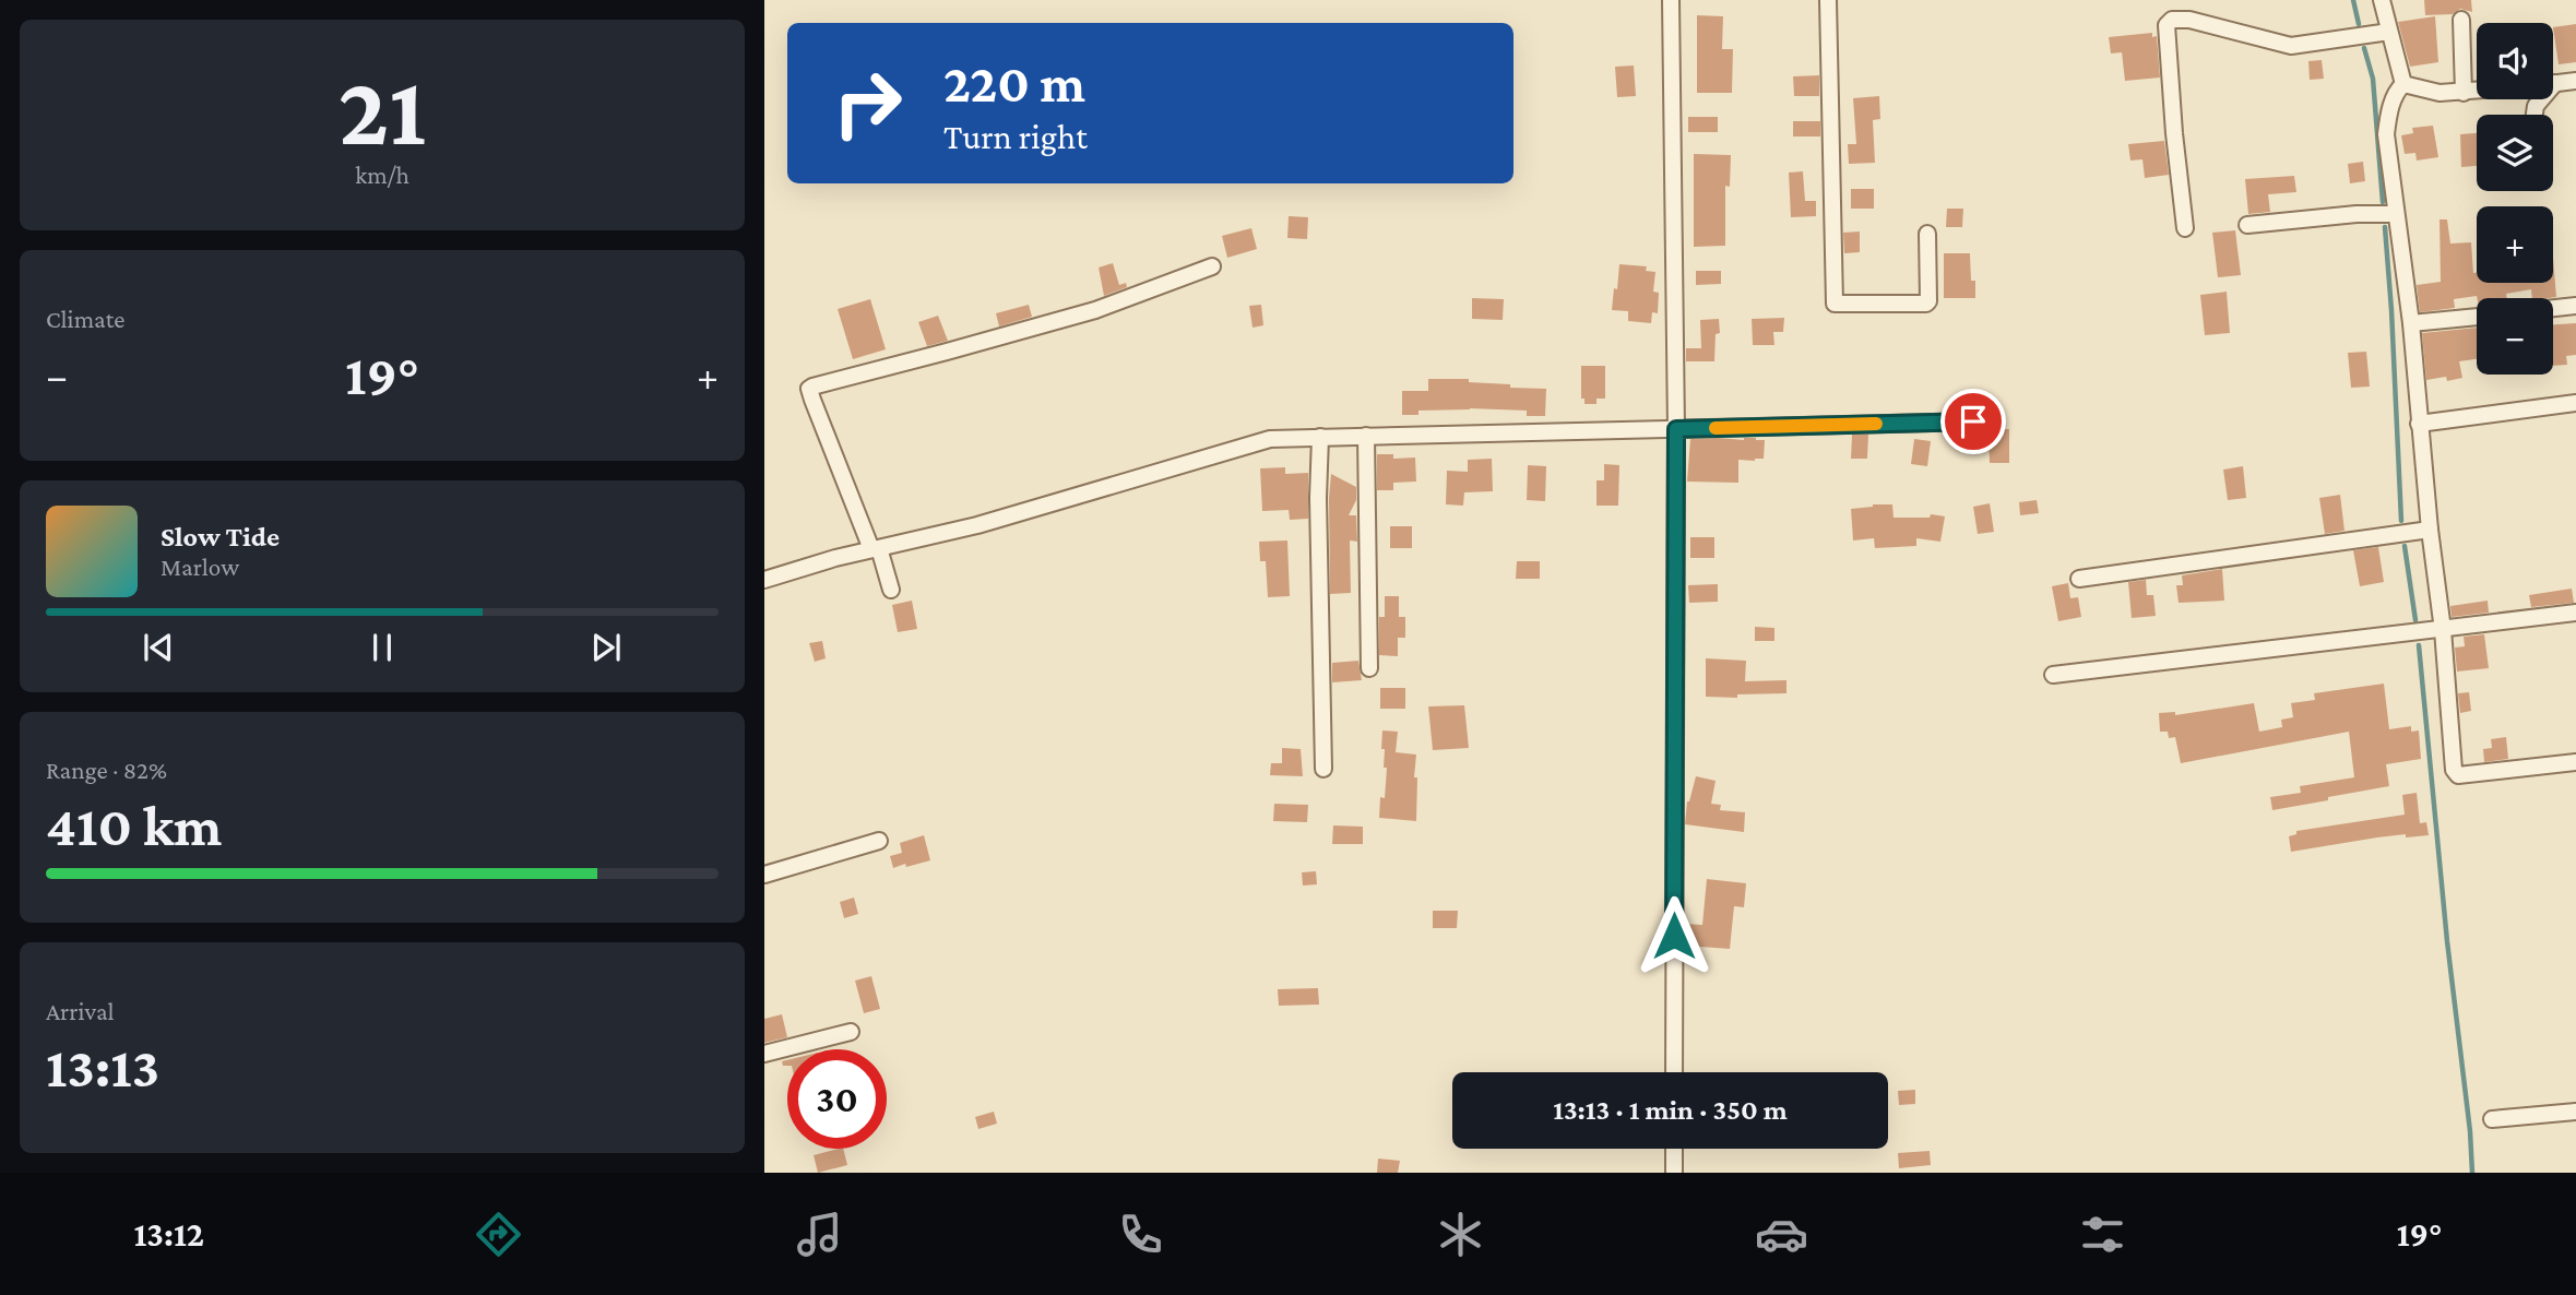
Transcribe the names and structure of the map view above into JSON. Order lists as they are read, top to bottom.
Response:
{
  "page": {
    "tile": [
      ["21", "km/h"],
      "Climate",
      ["Range · 82%", "410 km"],
      ["Arrival", "13:13"]
    ],
    "map_buttons": ["+", "−"],
    "turn": ["220 m", "Turn right"],
    "heat": ["−", "19°", "+"],
    "song": ["Slow Tide", "Marlow"],
    "limit": "30",
    "trip": "13:13 · 1 min · 350 m",
    "tabs": ["13:12", "19°"]
  }
}
